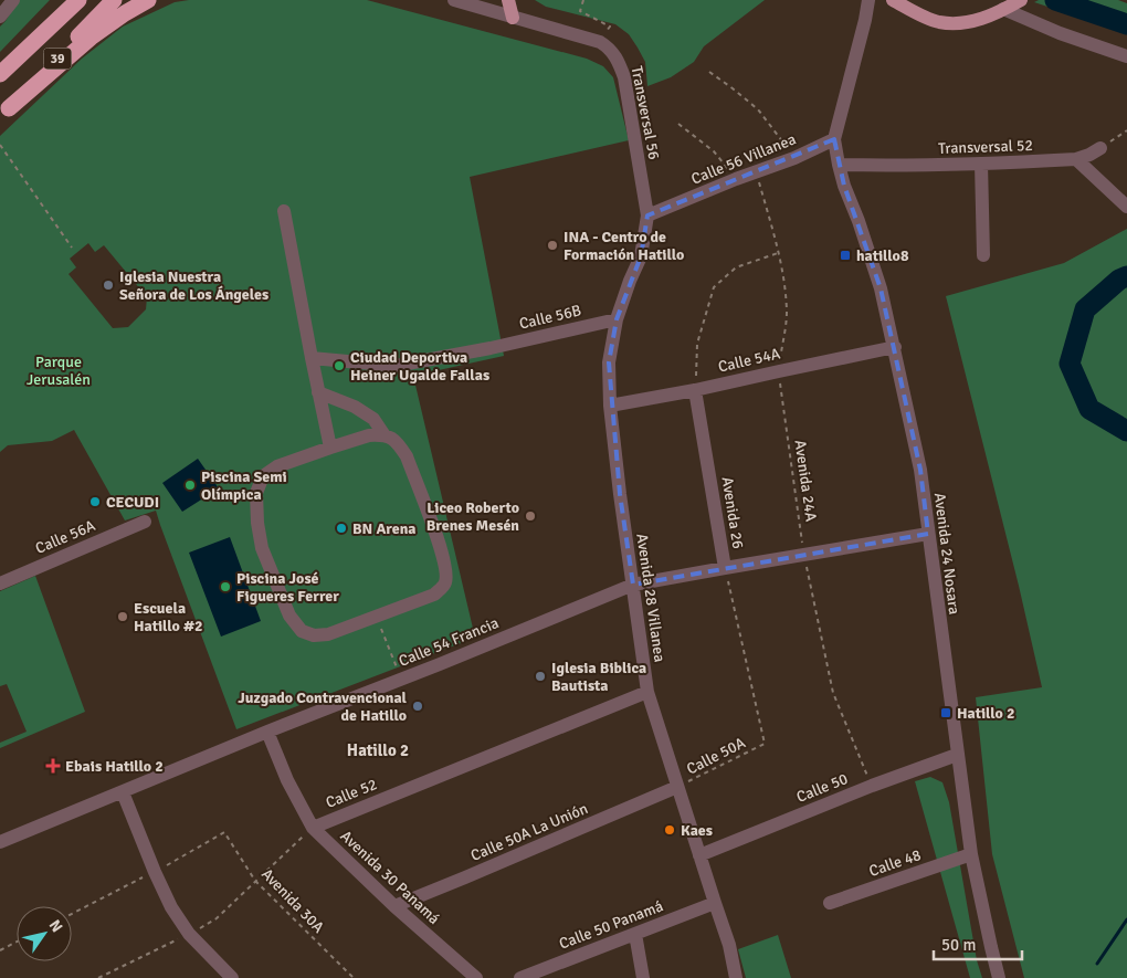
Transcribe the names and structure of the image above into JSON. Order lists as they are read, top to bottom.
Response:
{
  "streets": {
    "highway": ["39"],
    "street": [
      "Transversal 56",
      "Transversal 52",
      "Calle 56 Villanea",
      "Calle 56B",
      "Calle 54A",
      "Avenida 26",
      "Calle 56A",
      "Avenida 24 Nosara",
      "Avenida 28 Villanea",
      "Calle 54 Francia",
      "Calle 50",
      "Calle 52",
      "Calle 50A La Unión",
      "Calle 48",
      "Avenida 30 Panamá",
      "Calle 50 Panamá"
    ],
    "path": ["Avenida 24A", "Calle 50A", "Avenida 30A"]
  },
  "crossings": [
    ["Transversal 56", "Calle 56 Villanea"],
    ["Transversal 56", "Avenida 28 Villanea"],
    ["Transversal 52", "Avenida 24 Nosara"],
    ["Calle 56 Villanea", "Avenida 24A"],
    ["Calle 56 Villanea", "Avenida 24 Nosara"],
    ["Calle 56 Villanea", "Avenida 28 Villanea"],
    ["Calle 56B", "Avenida 28 Villanea"],
    ["Calle 54A", "Avenida 24A"],
    ["Calle 54A", "Avenida 26"],
    ["Calle 54A", "Avenida 24 Nosara"],
    ["Calle 54A", "Avenida 28 Villanea"],
    ["Avenida 24A", "Calle 54 Francia"],
    ["Avenida 24A", "Calle 50"],
    ["Avenida 26", "Calle 54 Francia"],
    ["Avenida 26", "Calle 50A"],
    ["Avenida 24 Nosara", "Calle 54 Francia"],
    ["Avenida 24 Nosara", "Calle 50"],
    ["Avenida 24 Nosara", "Calle 48"],
    ["Avenida 28 Villanea", "Calle 54 Francia"],
    ["Avenida 28 Villanea", "Calle 50A"],
    ["Avenida 28 Villanea", "Calle 50"],
    ["Avenida 28 Villanea", "Calle 52"],
    ["Avenida 28 Villanea", "Calle 50A La Unión"],
    ["Avenida 28 Villanea", "Calle 50 Panamá"],
    ["Calle 54 Francia", "Avenida 30 Panamá"],
    ["Calle 50A", "Calle 50A La Unión"],
    ["Calle 52", "Avenida 30 Panamá"],
    ["Calle 50A La Unión", "Avenida 30 Panamá"]
  ],
  "districts": ["Hatillo 2"],
  "parks": ["Parque Jerusalén"],
  "places": {
    "other": [
      "INA - Centro de Formación Hatillo",
      "Iglesia Nuestra Señora de Los Ángeles",
      "Ciudad Deportiva Heiner Ugalde Fallas",
      "Piscina Semi Olímpica",
      "CECUDI",
      "Liceo Roberto Brenes Mesén",
      "BN Arena",
      "Piscina José Figueres Ferrer",
      "Escuela Hatillo #2",
      "Iglesia Biblica Bautista",
      "Juzgado Contravencional de Hatillo",
      "Kaes"
    ],
    "transit": ["hatillo8", "Hatillo 2"],
    "health": ["Ebais Hatillo 2"]
  },
  "scale_bar": "50 m",
  "north": "top right"
}
